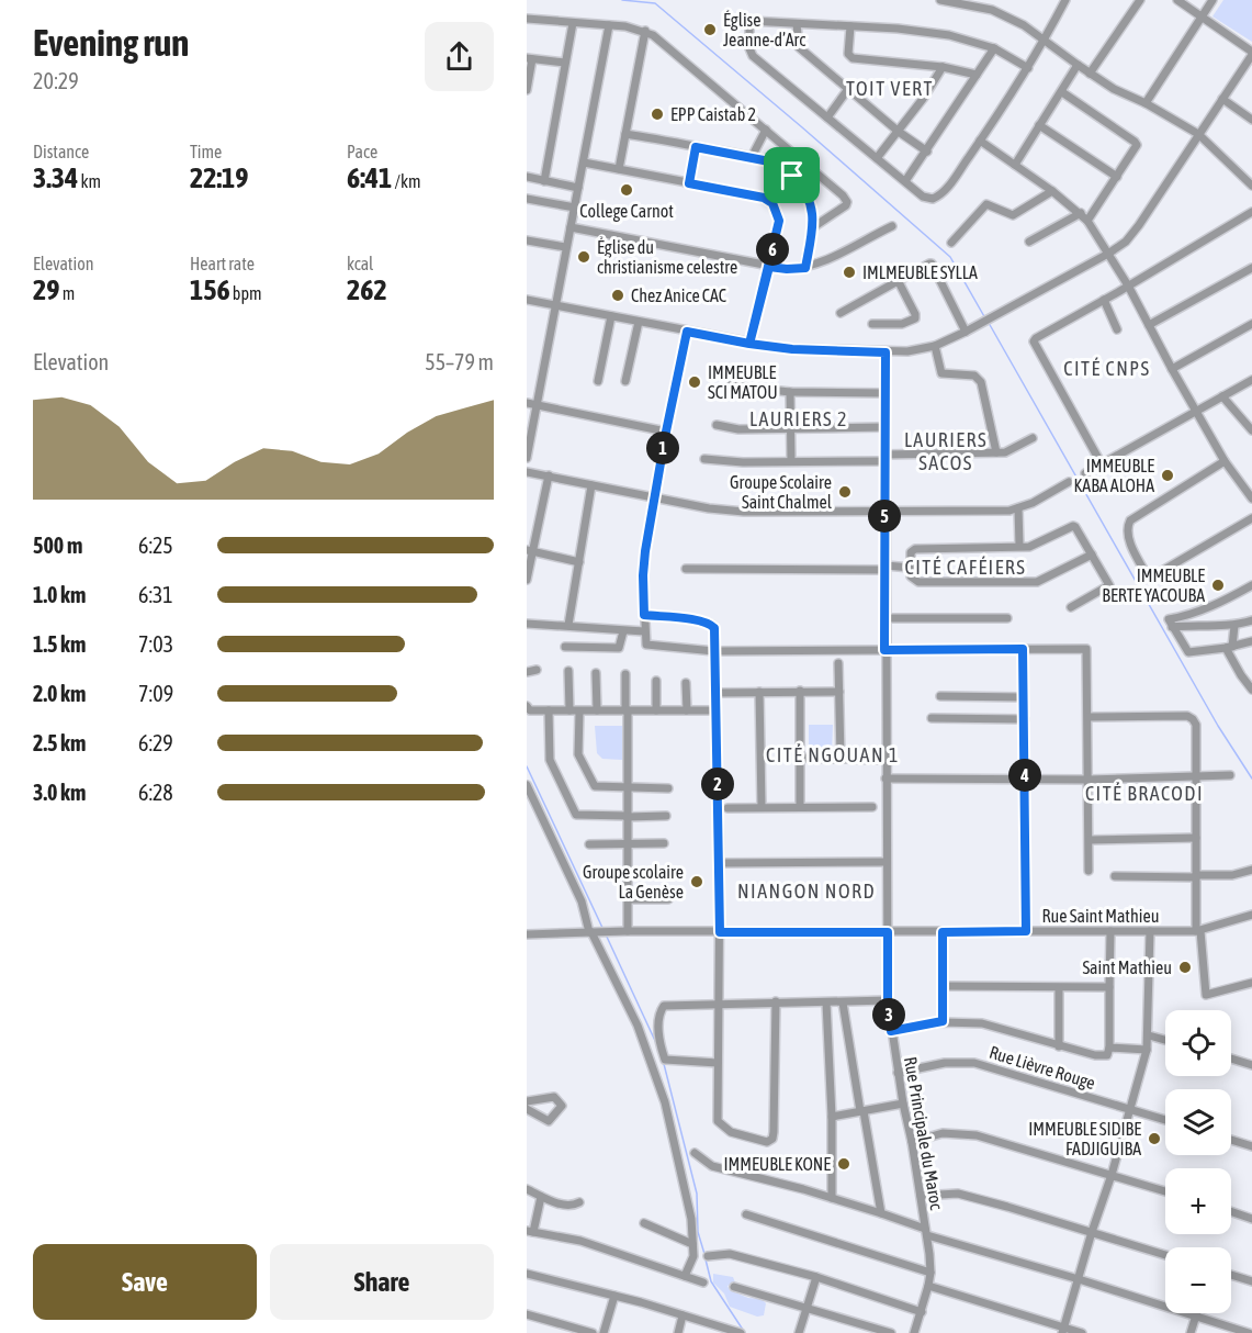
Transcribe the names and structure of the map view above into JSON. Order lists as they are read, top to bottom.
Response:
{
  "streets": {
    "street": ["Rue Saint Mathieu", "Rue Lièvre Rouge", "Rue Principale du Maroc"]
  },
  "crossings": [
    ["Rue Saint Mathieu", "Rue Principale du Maroc"],
    ["Rue Lièvre Rouge", "Rue Principale du Maroc"]
  ],
  "districts": [
    "TOIT VERT",
    "CITÉ CNPS",
    "LAURIERS 2",
    "LAURIERS SACOS",
    "CITÉ CAFÉIERS",
    "CITÉ NGOUAN 1",
    "CITÉ BRACODI",
    "NIANGON NORD"
  ],
  "places": [
    "Église Jeanne-d’Arc",
    "EPP Caistab 2",
    "College Carnot",
    "Église du christianisme celestre",
    "IMLMEUBLE SYLLA",
    "Chez Anice CAC",
    "IMMEUBLE SCI MATOU",
    "IMMEUBLE KABA ALOHA",
    "Groupe Scolaire Saint Chalmel",
    "IMMEUBLE BERTE YACOUBA",
    "Groupe scolaire La Genèse",
    "Saint Mathieu",
    "IMMEUBLE SIDIBE FADJIGUIBA",
    "IMMEUBLE KONE"
  ],
  "page": {
    "heading": ["Evening run", "20:29"],
    "stats": [
      ["Distance", "3.34 km"],
      ["Time", "22:19"],
      ["Pace", "6:41 /km"],
      ["Elevation", "29 m"],
      ["Heart rate", "156 bpm"],
      ["kcal", "262"]
    ],
    "pins": [
      "6",
      "1",
      "5",
      "4",
      "2",
      "3"
    ],
    "chart": ["Elevation", "55–79 m"],
    "list": [
      {
        "name": "500 m",
        "note": "6:25"
      },
      {
        "name": "1.0 km",
        "note": "6:31"
      },
      {
        "name": "1.5 km",
        "note": "7:03"
      },
      {
        "name": "2.0 km",
        "note": "7:09"
      },
      {
        "name": "2.5 km",
        "note": "6:29"
      },
      {
        "name": "3.0 km",
        "note": "6:28"
      }
    ],
    "map_buttons": ["+", "−"],
    "buttons": ["Save", "Share"]
  }
}
